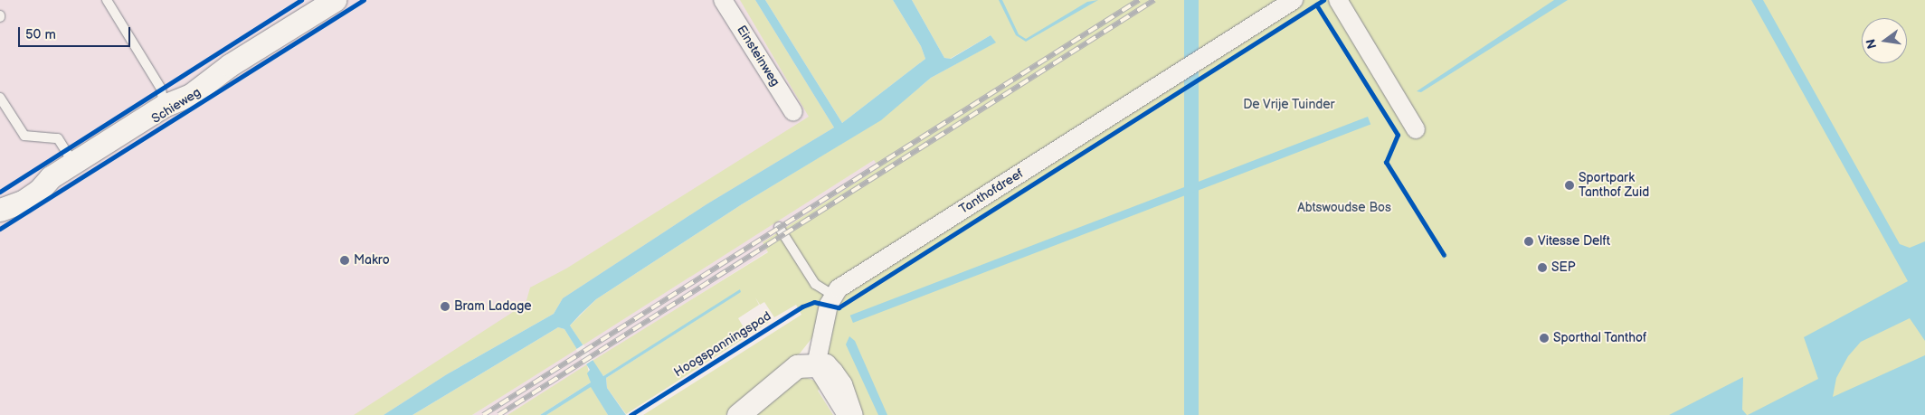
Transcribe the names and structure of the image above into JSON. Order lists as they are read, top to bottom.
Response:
{
  "streets": {
    "street": ["Einsteinweg", "Schieweg", "Tanthofdreef"],
    "cycle path": ["Hoogspanningspad"]
  },
  "parks": ["De Vrije Tuinder", "Abtswoudse Bos"],
  "places": [
    "Sportpark Tanthof Zuid",
    "Vitesse Delft",
    "Makro",
    "SEP",
    "Bram Ladage",
    "Sporthal Tanthof"
  ],
  "scale_bar": "50 m",
  "north": "left"
}
